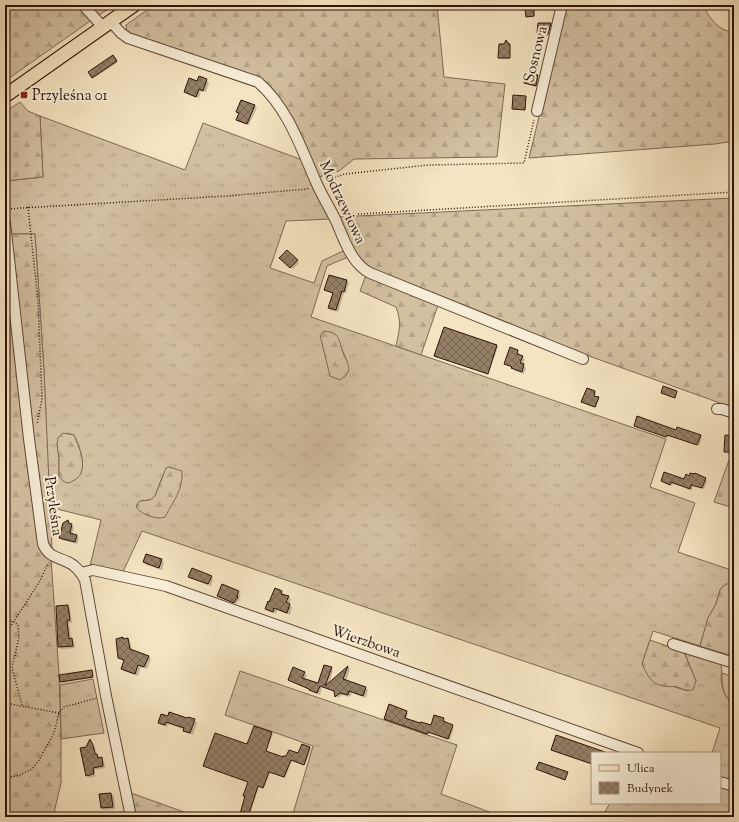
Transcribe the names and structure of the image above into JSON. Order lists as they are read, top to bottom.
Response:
{
  "streets": {
    "street": [
      "Sosnowa",
      "Modrzewiowa",
      "Przyleśna",
      "Wierzbowa"
    ]
  },
  "crossings": [
    ["Przyleśna", "Wierzbowa"]
  ],
  "places": {
    "transit": ["Przyleśna 01"]
  },
  "legend": ["Ulica", "Budynek"]
}
